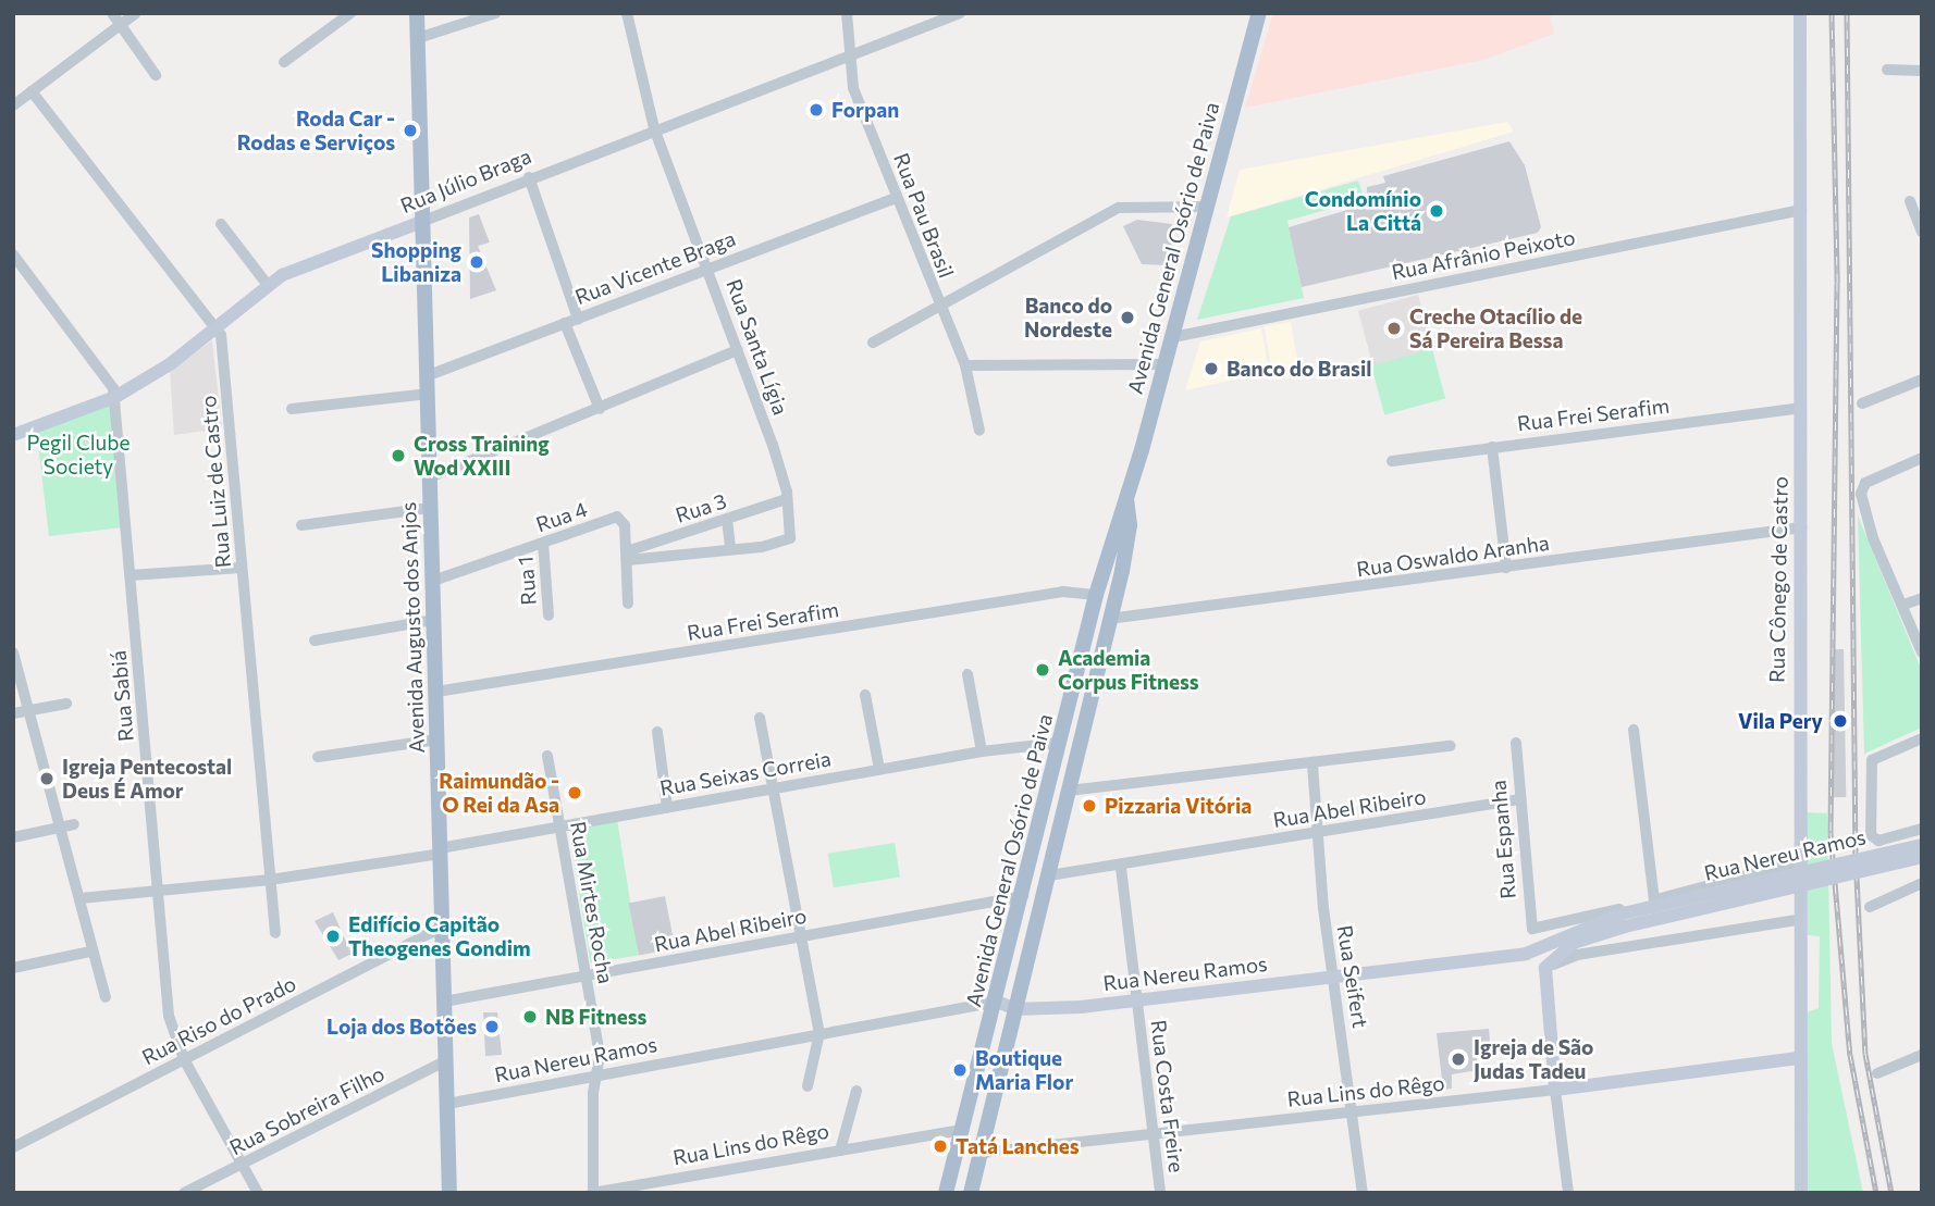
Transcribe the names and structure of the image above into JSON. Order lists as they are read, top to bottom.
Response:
{
  "streets": {
    "main road": ["Avenida General Osório de Paiva", "Avenida Augusto dos Anjos"],
    "street": [
      "Rua Júlio Braga",
      "Rua Pau Brasil",
      "Rua Afrânio Peixoto",
      "Rua Vicente Braga",
      "Rua Santa Lígia",
      "Rua Frei Serafim",
      "Rua Luiz de Castro",
      "Rua 3",
      "Rua 4",
      "Rua Oswaldo Aranha",
      "Rua Cônego de Castro",
      "Rua 1",
      "Rua Sabiá",
      "Rua Seixas Correia",
      "Rua Abel Ribeiro",
      "Rua Espanha",
      "Rua Nereu Ramos",
      "Rua Mirtes Rocha",
      "Rua Seifert",
      "Rua Riso do Prado",
      "Rua Lins do Rêgo",
      "Rua Costa Freire",
      "Rua Sobreira Filho"
    ]
  },
  "crossings": [
    ["Rua Júlio Braga", "Rua Pau Brasil"],
    ["Rua Júlio Braga", "Rua Santa Lígia"],
    ["Rua Júlio Braga", "Rua Luiz de Castro"],
    ["Rua Júlio Braga", "Avenida Augusto dos Anjos"],
    ["Rua Júlio Braga", "Rua Sabiá"],
    ["Rua Pau Brasil", "Rua Vicente Braga"],
    ["Avenida General Osório de Paiva", "Rua Afrânio Peixoto"],
    ["Avenida General Osório de Paiva", "Rua Frei Serafim"],
    ["Avenida General Osório de Paiva", "Rua Oswaldo Aranha"],
    ["Avenida General Osório de Paiva", "Rua Seixas Correia"],
    ["Avenida General Osório de Paiva", "Rua Abel Ribeiro"],
    ["Avenida General Osório de Paiva", "Rua Nereu Ramos"],
    ["Avenida General Osório de Paiva", "Rua Lins do Rêgo"],
    ["Rua Afrânio Peixoto", "Rua Cônego de Castro"],
    ["Rua Vicente Braga", "Rua Santa Lígia"],
    ["Rua Vicente Braga", "Avenida Augusto dos Anjos"],
    ["Rua Santa Lígia", "Rua 3"],
    ["Rua Santa Lígia", "Rua 4"],
    ["Rua Frei Serafim", "Rua Cônego de Castro"],
    ["Rua Frei Serafim", "Avenida Augusto dos Anjos"],
    ["Rua Luiz de Castro", "Rua Seixas Correia"],
    ["Rua 3", "Rua 4"],
    ["Rua 4", "Rua 1"],
    ["Rua 4", "Avenida Augusto dos Anjos"],
    ["Rua Oswaldo Aranha", "Rua Cônego de Castro"],
    ["Rua Cônego de Castro", "Rua Nereu Ramos"],
    ["Rua Cônego de Castro", "Rua Lins do Rêgo"],
    ["Avenida Augusto dos Anjos", "Rua Seixas Correia"],
    ["Avenida Augusto dos Anjos", "Rua Abel Ribeiro"],
    ["Avenida Augusto dos Anjos", "Rua Nereu Ramos"],
    ["Avenida Augusto dos Anjos", "Rua Riso do Prado"],
    ["Avenida Augusto dos Anjos", "Rua Sobreira Filho"],
    ["Rua Sabiá", "Rua Seixas Correia"],
    ["Rua Sabiá", "Rua Riso do Prado"],
    ["Rua Sabiá", "Rua Sobreira Filho"],
    ["Rua Seixas Correia", "Rua Mirtes Rocha"],
    ["Rua Abel Ribeiro", "Rua Espanha"],
    ["Rua Abel Ribeiro", "Rua Mirtes Rocha"],
    ["Rua Abel Ribeiro", "Rua Seifert"],
    ["Rua Abel Ribeiro", "Rua Costa Freire"],
    ["Rua Espanha", "Rua Nereu Ramos"],
    ["Rua Nereu Ramos", "Rua Mirtes Rocha"],
    ["Rua Nereu Ramos", "Rua Seifert"],
    ["Rua Nereu Ramos", "Rua Costa Freire"],
    ["Rua Mirtes Rocha", "Rua Lins do Rêgo"],
    ["Rua Seifert", "Rua Lins do Rêgo"],
    ["Rua Lins do Rêgo", "Rua Costa Freire"]
  ],
  "parks": ["Pegil Clube Society"],
  "places": [
    "Forpan",
    "Roda Car - Rodas e Serviços",
    "Condomínio La Cittá",
    "Shopping Libaniza",
    "Banco do Nordeste",
    "Creche Otacílio de Sá Pereira Bessa",
    "Banco do Brasil",
    "Cross Training Wod XXIII",
    "Academia Corpus Fitness",
    "Vila Pery",
    "Igreja Pentecostal Deus É Amor",
    "Raimundão - O Rei da Asa",
    "Pizzaria Vitória",
    "Edifício Capitão Theogenes Gondim",
    "NB Fitness",
    "Loja dos Botões",
    "Igreja de São Judas Tadeu",
    "Boutique Maria Flor",
    "Tatá Lanches"
  ]
}
